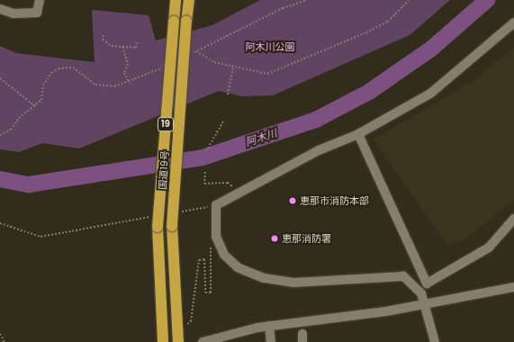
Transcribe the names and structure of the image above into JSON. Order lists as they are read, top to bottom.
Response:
{
  "streets": {
    "highway": ["19", "国道19号"]
  },
  "water": ["阿木川"],
  "parks": ["阿木川公園"],
  "places": ["恵那市消防本部", "恵那消防署"]
}
